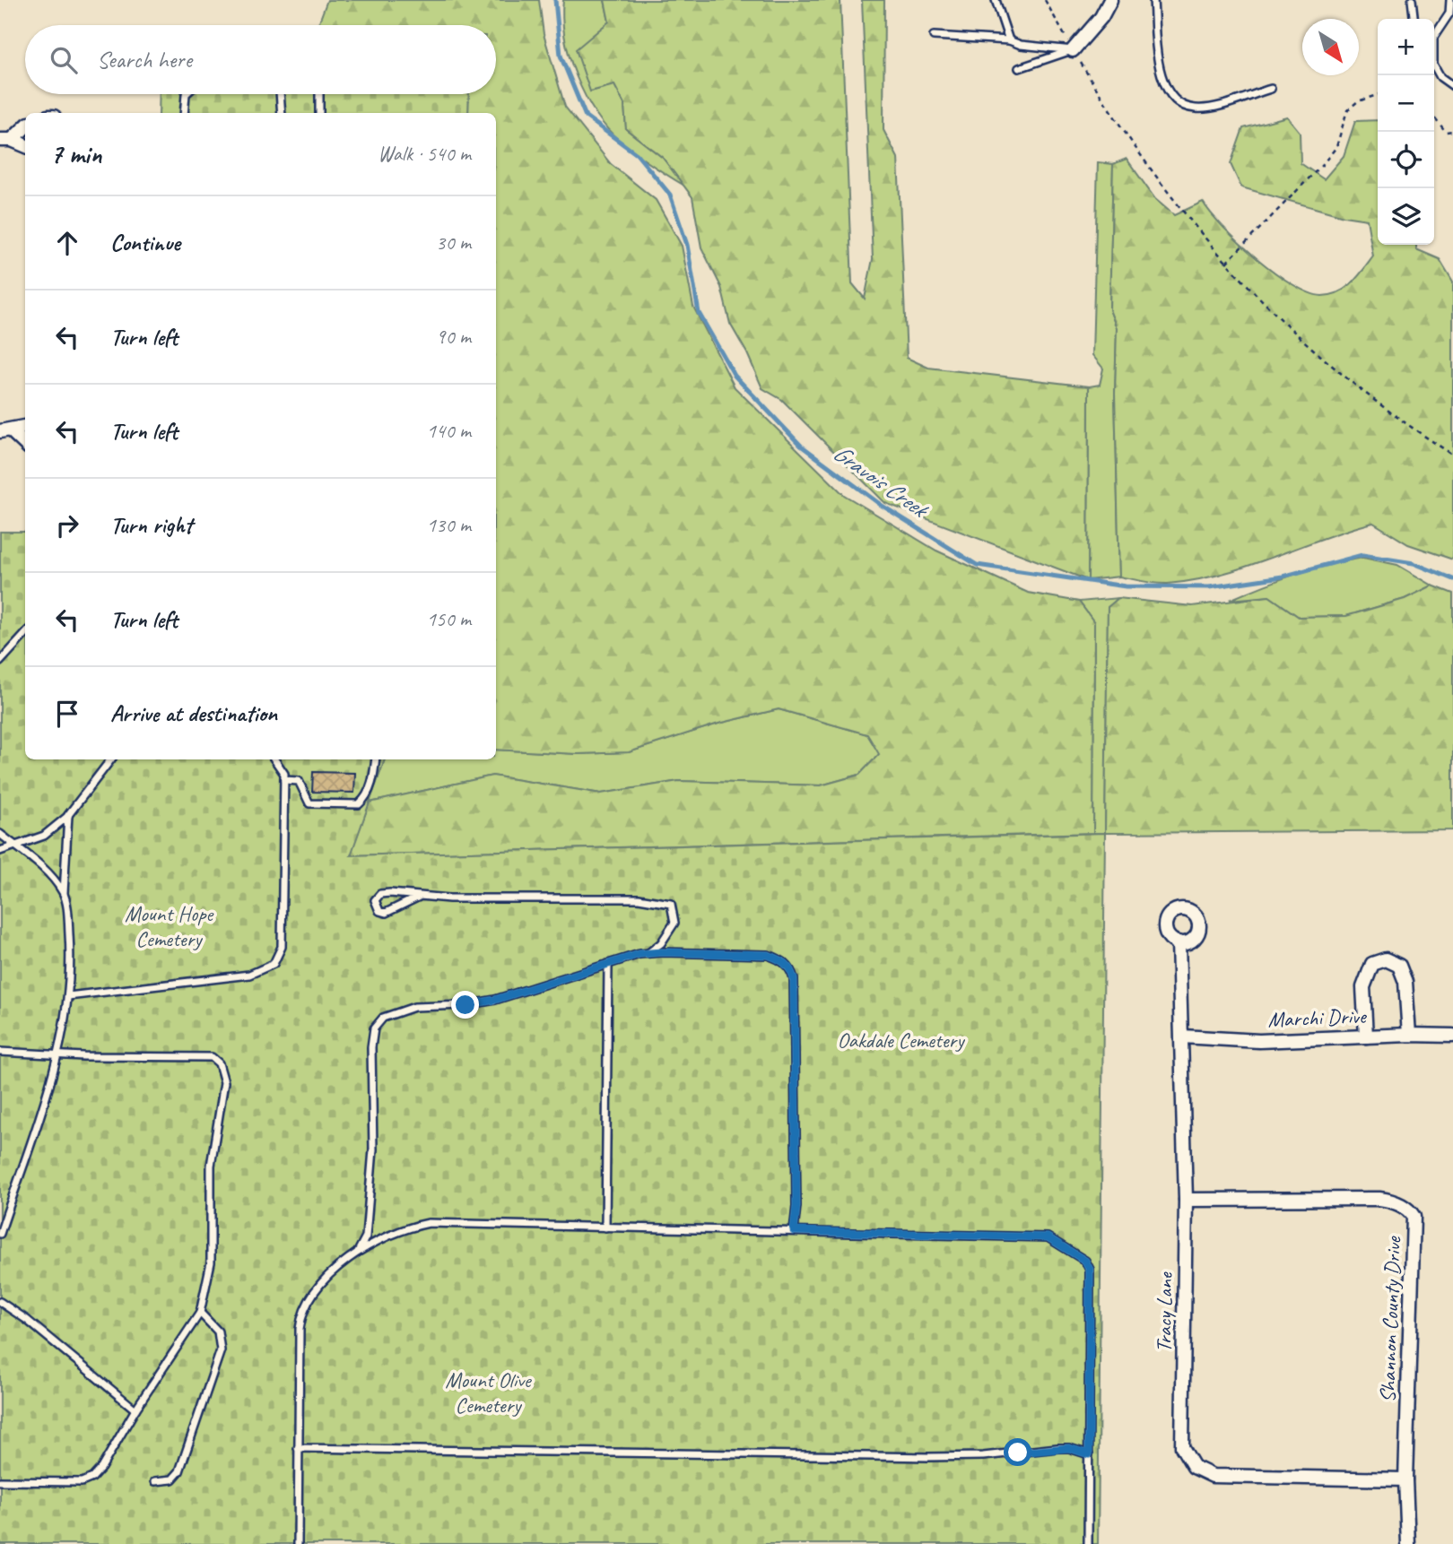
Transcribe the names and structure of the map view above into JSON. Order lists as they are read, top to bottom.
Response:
{
  "streets": {
    "street": ["Marchi Drive", "Tracy Lane", "Shannon County Drive"]
  },
  "crossings": [
    ["Marchi Drive", "Tracy Lane"],
    ["Tracy Lane", "Shannon County Drive"]
  ],
  "water": ["Gravois Creek"],
  "parks": ["Mount Hope Cemetery", "Oakdale Cemetery", "Mount Olive Cemetery"],
  "north": "bottom right",
  "page": {
    "map_buttons": ["+", "−"],
    "search": "Search here",
    "heading": ["7 min", "Walk · 540 m"],
    "list": [
      ["Continue", "30 m"],
      ["Turn left", "90 m"],
      ["Turn left", "140 m"],
      ["Turn right", "130 m"],
      ["Turn left", "150 m"],
      "Arrive at destination"
    ]
  }
}
